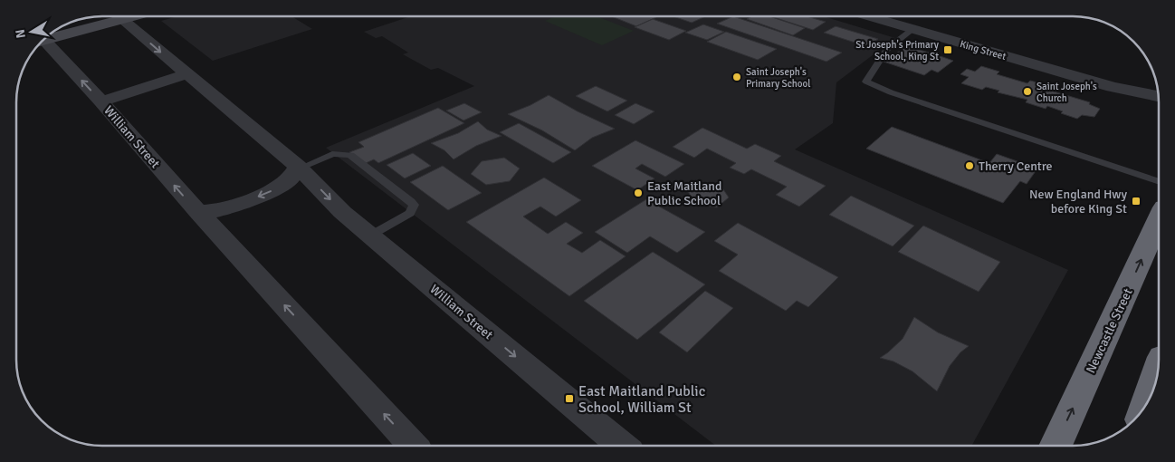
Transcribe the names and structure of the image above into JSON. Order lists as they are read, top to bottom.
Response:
{
  "streets": {
    "highway": ["Newcastle Street"],
    "street": ["King Street", "William Street"]
  },
  "one_way": ["Newcastle Street"],
  "places": {
    "transit": ["St Joseph's Primary School, King St", "New England Hwy before King St", "East Maitland Public School, William St"],
    "other": [
      "Saint Joseph's Primary School",
      "Saint Joseph's Church",
      "Therry Centre",
      "East Maitland Public School"
    ]
  },
  "north": "left"
}
